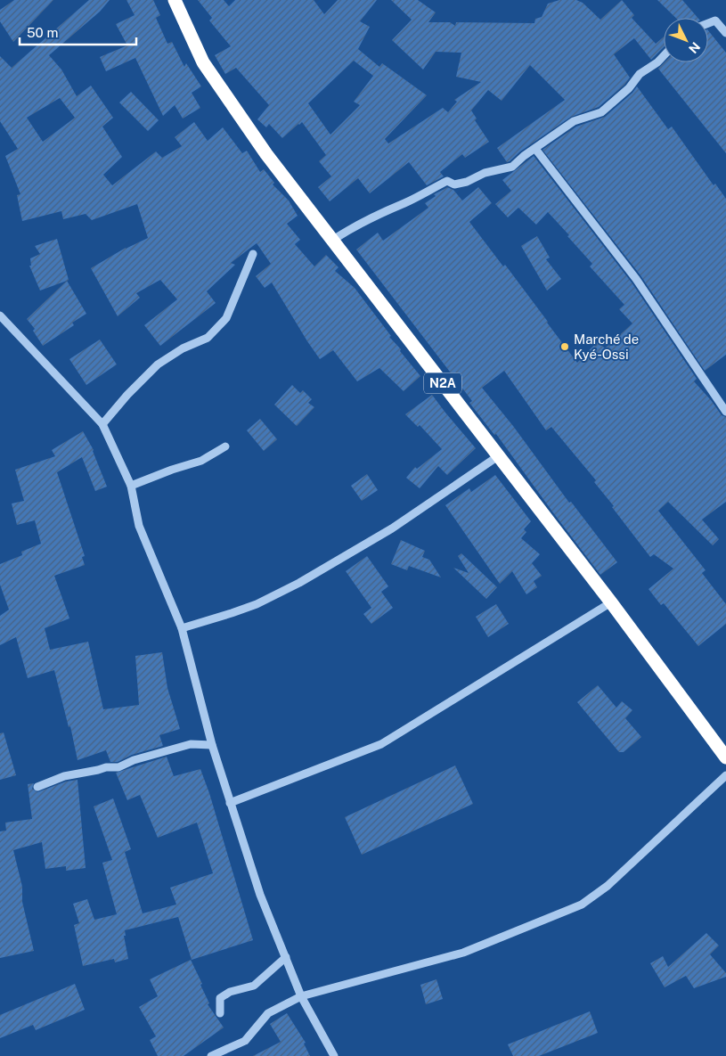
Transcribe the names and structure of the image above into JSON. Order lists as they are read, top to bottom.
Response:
{
  "streets": {
    "highway": ["N2A"]
  },
  "places": ["Marché de Kyé-Ossi"],
  "scale_bar": "50 m",
  "north": "bottom right"
}
